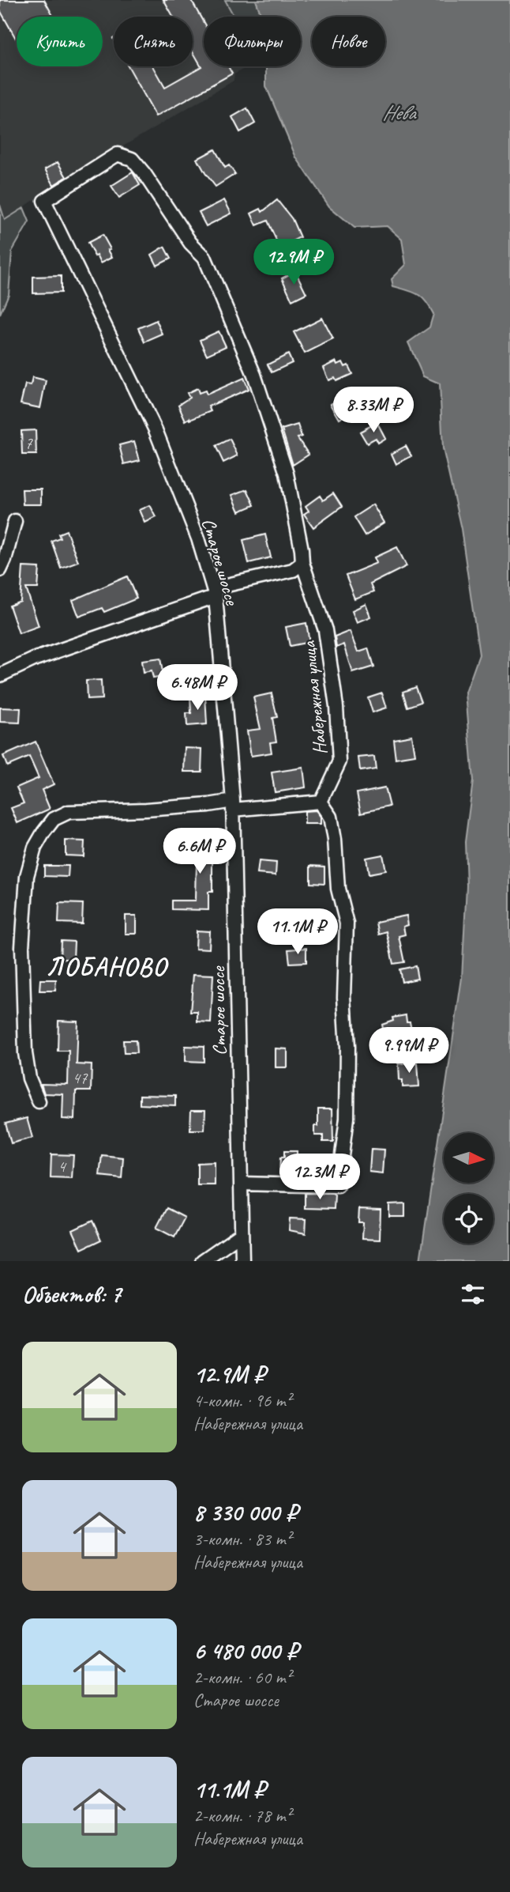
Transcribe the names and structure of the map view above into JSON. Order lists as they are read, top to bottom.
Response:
{
  "streets": {
    "street": ["Старое шоссе", "Набережная улица"]
  },
  "crossings": [
    ["Старое шоссе", "Набережная улица"]
  ],
  "districts": ["ЛОБАНОВО"],
  "water": ["Нева"],
  "house_numbers": ["7", "47", "4"],
  "north": "right",
  "page": {
    "chip": [
      "Купить",
      "Снять",
      "Фильтры",
      "Новое"
    ],
    "price": [
      "12.9M ₽",
      "8.33M ₽",
      "6.48M ₽",
      "6.6M ₽",
      "11.1M ₽",
      "9.99M ₽",
      "12.3M ₽"
    ],
    "heading": "Объектов: 7",
    "list": [
      {
        "name": "12.9M ₽",
        "note": "4-комн. · 96 m² · Набережная улица"
      },
      {
        "name": "8 330 000 ₽",
        "note": "3-комн. · 83 m² · Набережная улица"
      },
      {
        "name": "6 480 000 ₽",
        "note": "2-комн. · 60 m² · Старое шоссе"
      },
      {
        "name": "11.1M ₽",
        "note": "2-комн. · 78 m² · Набережная улица"
      }
    ]
  }
}
